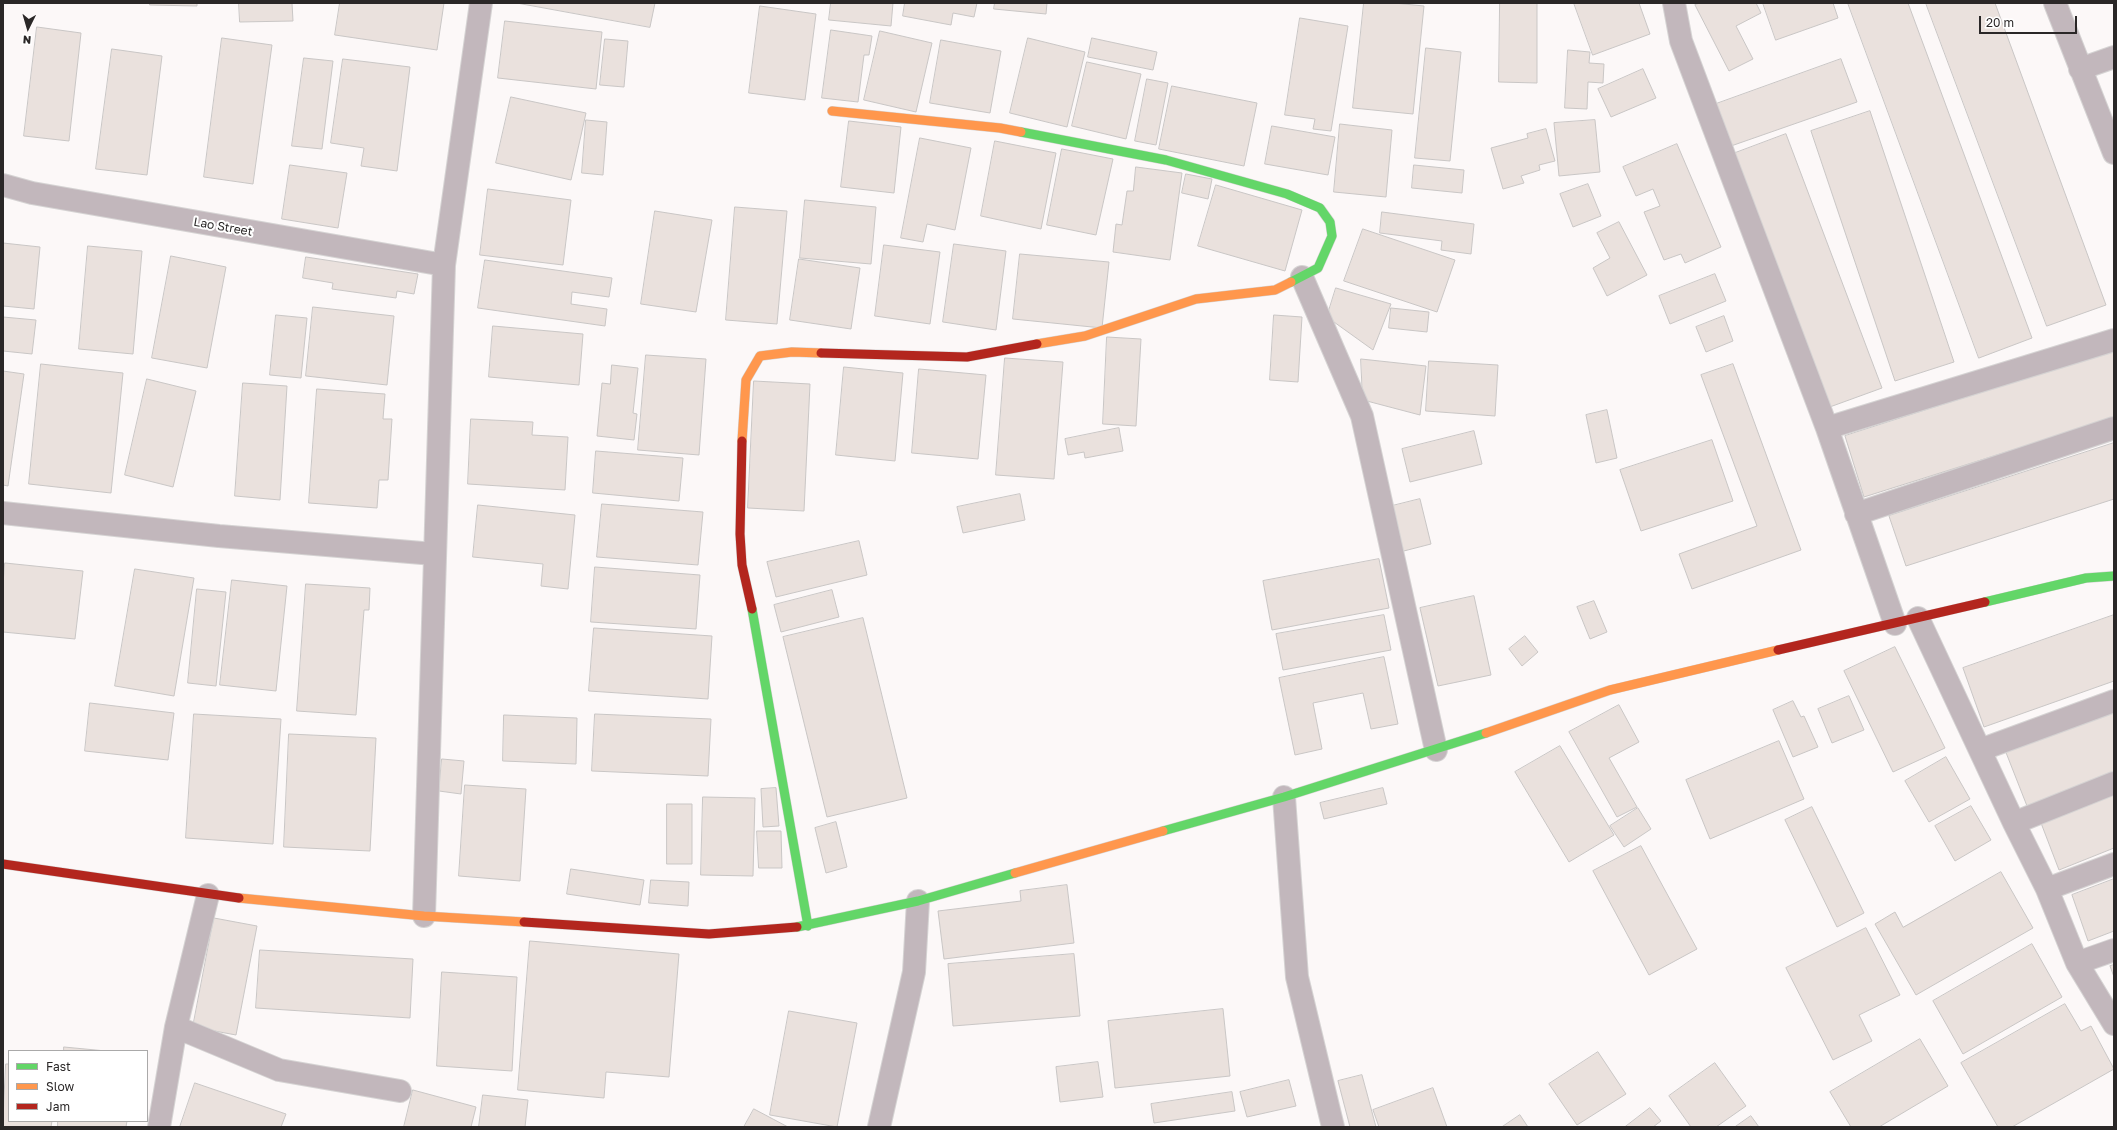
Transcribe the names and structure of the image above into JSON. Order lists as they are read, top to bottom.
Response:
{
  "streets": {
    "street": ["Lao Street"]
  },
  "legend": ["Fast", "Slow", "Jam"],
  "scale_bar": "20 m",
  "north": "bottom"
}
